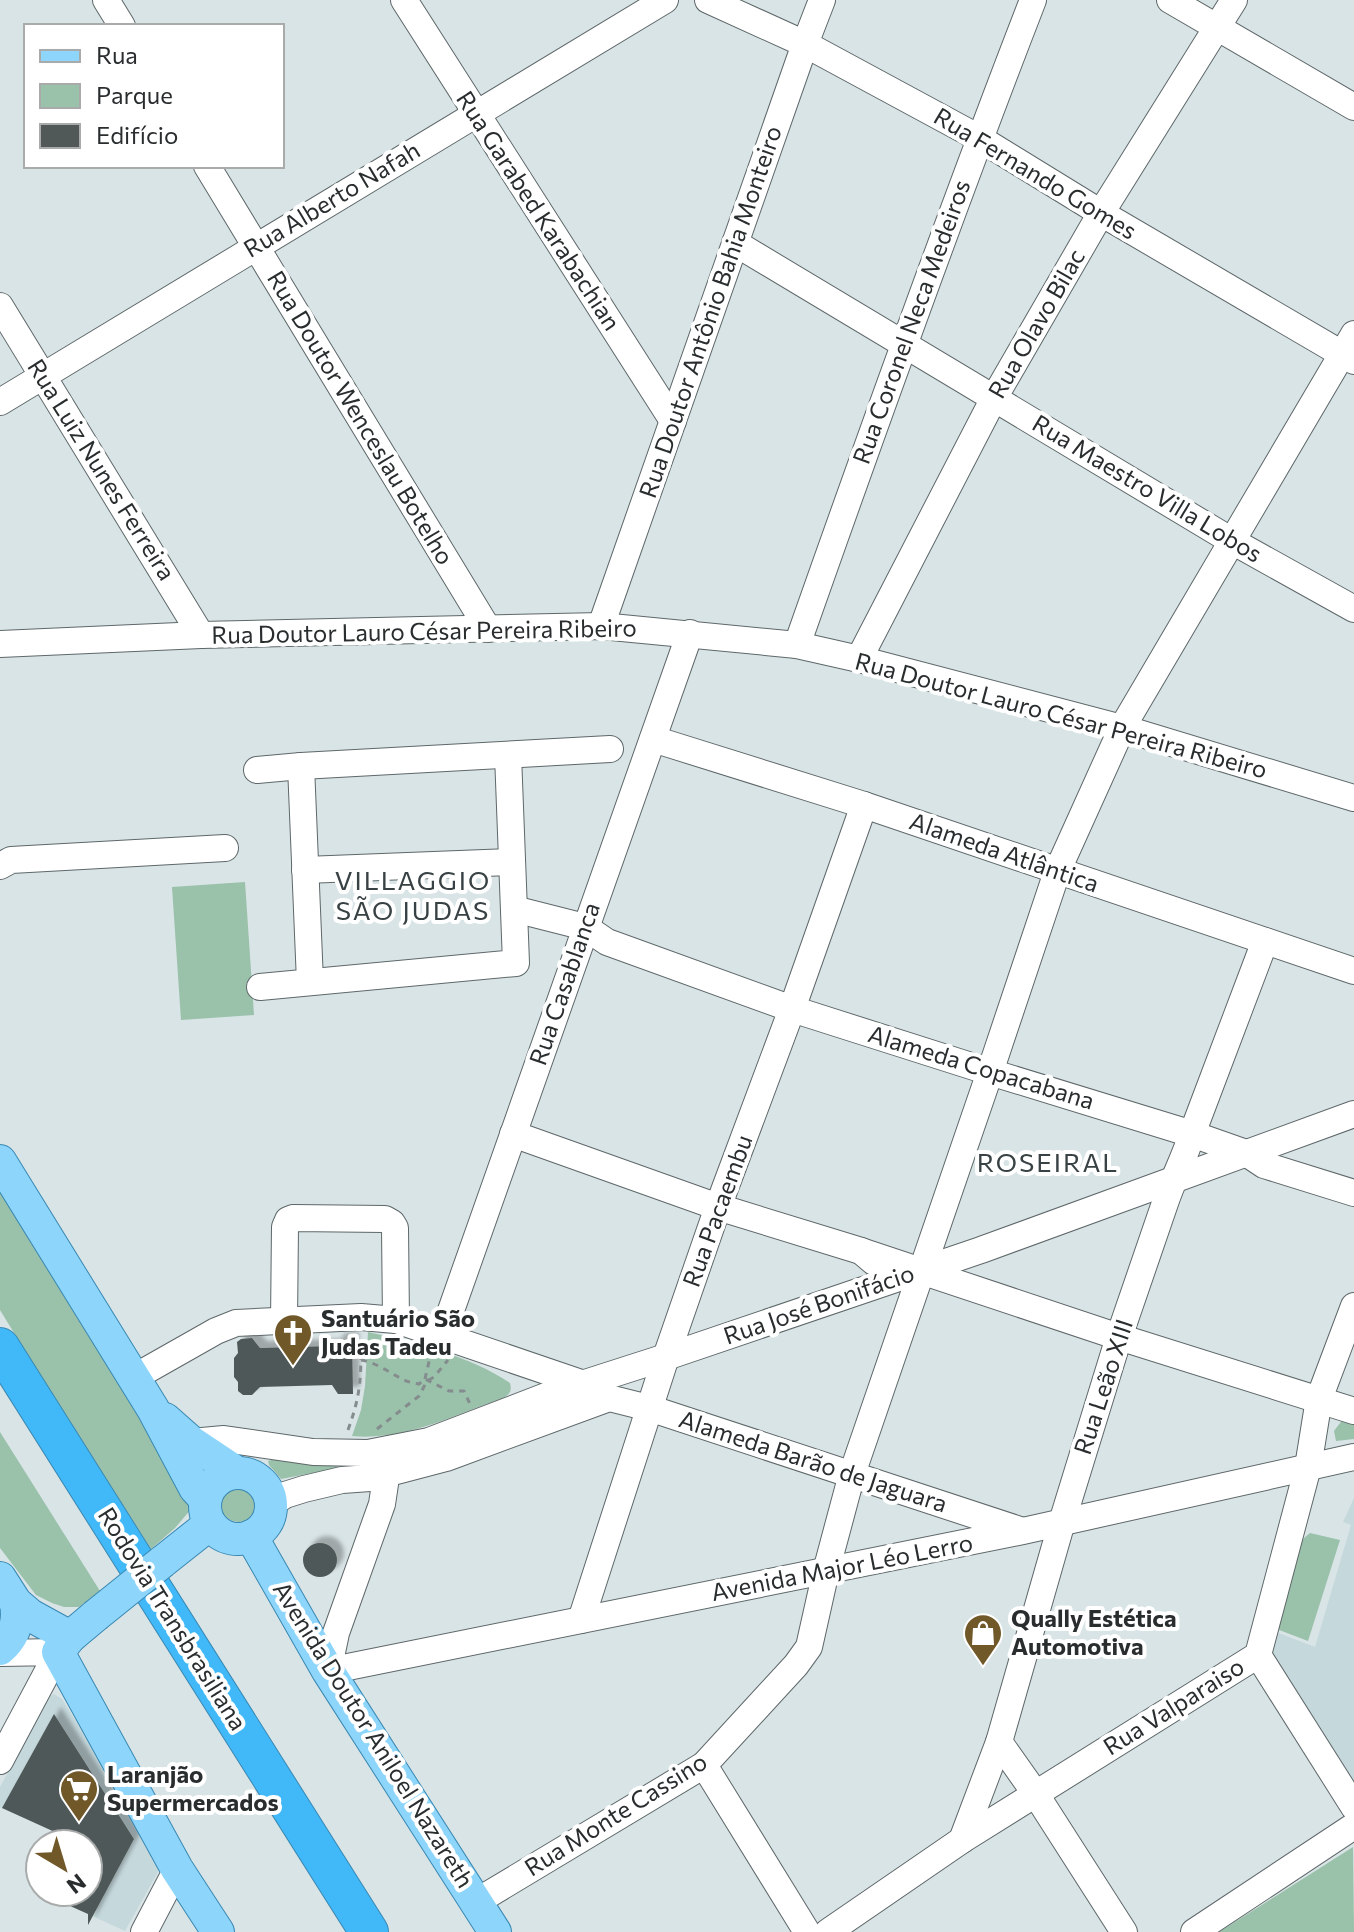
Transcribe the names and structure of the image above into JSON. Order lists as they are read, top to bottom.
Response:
{
  "streets": {
    "highway": ["Rodovia Transbrasiliana"],
    "main road": ["Avenida Doutor Aniloel Nazareth"],
    "street": [
      "Rua Fernando Gomes",
      "Rua Alberto Nafah",
      "Rua Garabed Karabachian",
      "Rua Doutor Antônio Bahia Monteiro",
      "Rua Coronel Neca Medeiros",
      "Rua Olavo Bilac",
      "Rua Doutor Wenceslau Botelho",
      "Rua Luiz Nunes Ferreira",
      "Rua Maestro Villa Lobos",
      "Rua Doutor Lauro César Pereira Ribeiro",
      "Alameda Atlântica",
      "Rua Casablanca",
      "Alameda Copacabana",
      "Rua Pacaembu",
      "Rua José Bonifácio",
      "Rua Leão XIII",
      "Alameda Barão de Jaguara",
      "Avenida Major Léo Lerro",
      "Rua Valparaiso",
      "Rua Monte Cassino"
    ]
  },
  "crossings": [
    ["Rua Fernando Gomes", "Rua Doutor Antônio Bahia Monteiro"],
    ["Rua Fernando Gomes", "Rua Coronel Neca Medeiros"],
    ["Rua Fernando Gomes", "Rua Olavo Bilac"],
    ["Rua Fernando Gomes", "Rua Monte Cassino"],
    ["Rua Alberto Nafah", "Rua Garabed Karabachian"],
    ["Rua Alberto Nafah", "Rua Doutor Wenceslau Botelho"],
    ["Rua Alberto Nafah", "Rua Luiz Nunes Ferreira"],
    ["Rua Garabed Karabachian", "Rua Doutor Antônio Bahia Monteiro"],
    ["Rua Doutor Antônio Bahia Monteiro", "Rua Maestro Villa Lobos"],
    ["Rua Doutor Antônio Bahia Monteiro", "Rua Doutor Lauro César Pereira Ribeiro"],
    ["Rua Coronel Neca Medeiros", "Rua Maestro Villa Lobos"],
    ["Rua Coronel Neca Medeiros", "Rua Doutor Lauro César Pereira Ribeiro"],
    ["Rua Olavo Bilac", "Rua Maestro Villa Lobos"],
    ["Rua Olavo Bilac", "Rua Doutor Lauro César Pereira Ribeiro"],
    ["Rua Doutor Wenceslau Botelho", "Rua Doutor Lauro César Pereira Ribeiro"],
    ["Rua Luiz Nunes Ferreira", "Rua Doutor Lauro César Pereira Ribeiro"],
    ["Rua Maestro Villa Lobos", "Rua Monte Cassino"],
    ["Rua Doutor Lauro César Pereira Ribeiro", "Rua Casablanca"],
    ["Rua Doutor Lauro César Pereira Ribeiro", "Rua Monte Cassino"],
    ["Alameda Atlântica", "Rua Casablanca"],
    ["Alameda Atlântica", "Rua Pacaembu"],
    ["Alameda Atlântica", "Rua Leão XIII"],
    ["Alameda Atlântica", "Rua Monte Cassino"],
    ["Rua Casablanca", "Alameda Copacabana"],
    ["Alameda Copacabana", "Rua Pacaembu"],
    ["Alameda Copacabana", "Rua José Bonifácio"],
    ["Alameda Copacabana", "Rua Leão XIII"],
    ["Alameda Copacabana", "Rua Monte Cassino"],
    ["Rua Pacaembu", "Rua José Bonifácio"],
    ["Rua Pacaembu", "Alameda Barão de Jaguara"],
    ["Rua Pacaembu", "Avenida Major Léo Lerro"],
    ["Rua José Bonifácio", "Rua Leão XIII"],
    ["Rua José Bonifácio", "Alameda Barão de Jaguara"],
    ["Rua José Bonifácio", "Avenida Doutor Aniloel Nazareth"],
    ["Rua José Bonifácio", "Rua Monte Cassino"],
    ["Rua Leão XIII", "Avenida Major Léo Lerro"],
    ["Rua Leão XIII", "Rua Valparaiso"],
    ["Alameda Barão de Jaguara", "Avenida Major Léo Lerro"],
    ["Alameda Barão de Jaguara", "Rua Monte Cassino"],
    ["Avenida Major Léo Lerro", "Rua Valparaiso"],
    ["Avenida Major Léo Lerro", "Avenida Doutor Aniloel Nazareth"],
    ["Avenida Major Léo Lerro", "Rua Monte Cassino"],
    ["Avenida Doutor Aniloel Nazareth", "Rua Monte Cassino"]
  ],
  "districts": ["VILLAGGIO SÃO JUDAS", "ROSEIRAL"],
  "places": {
    "church": ["Santuário São Judas Tadeu"],
    "shop": ["Qually Estética Automotiva"],
    "supermarket": ["Laranjão Supermercados"]
  },
  "legend": ["Rua", "Parque", "Edifício"],
  "north": "bottom right"
}
